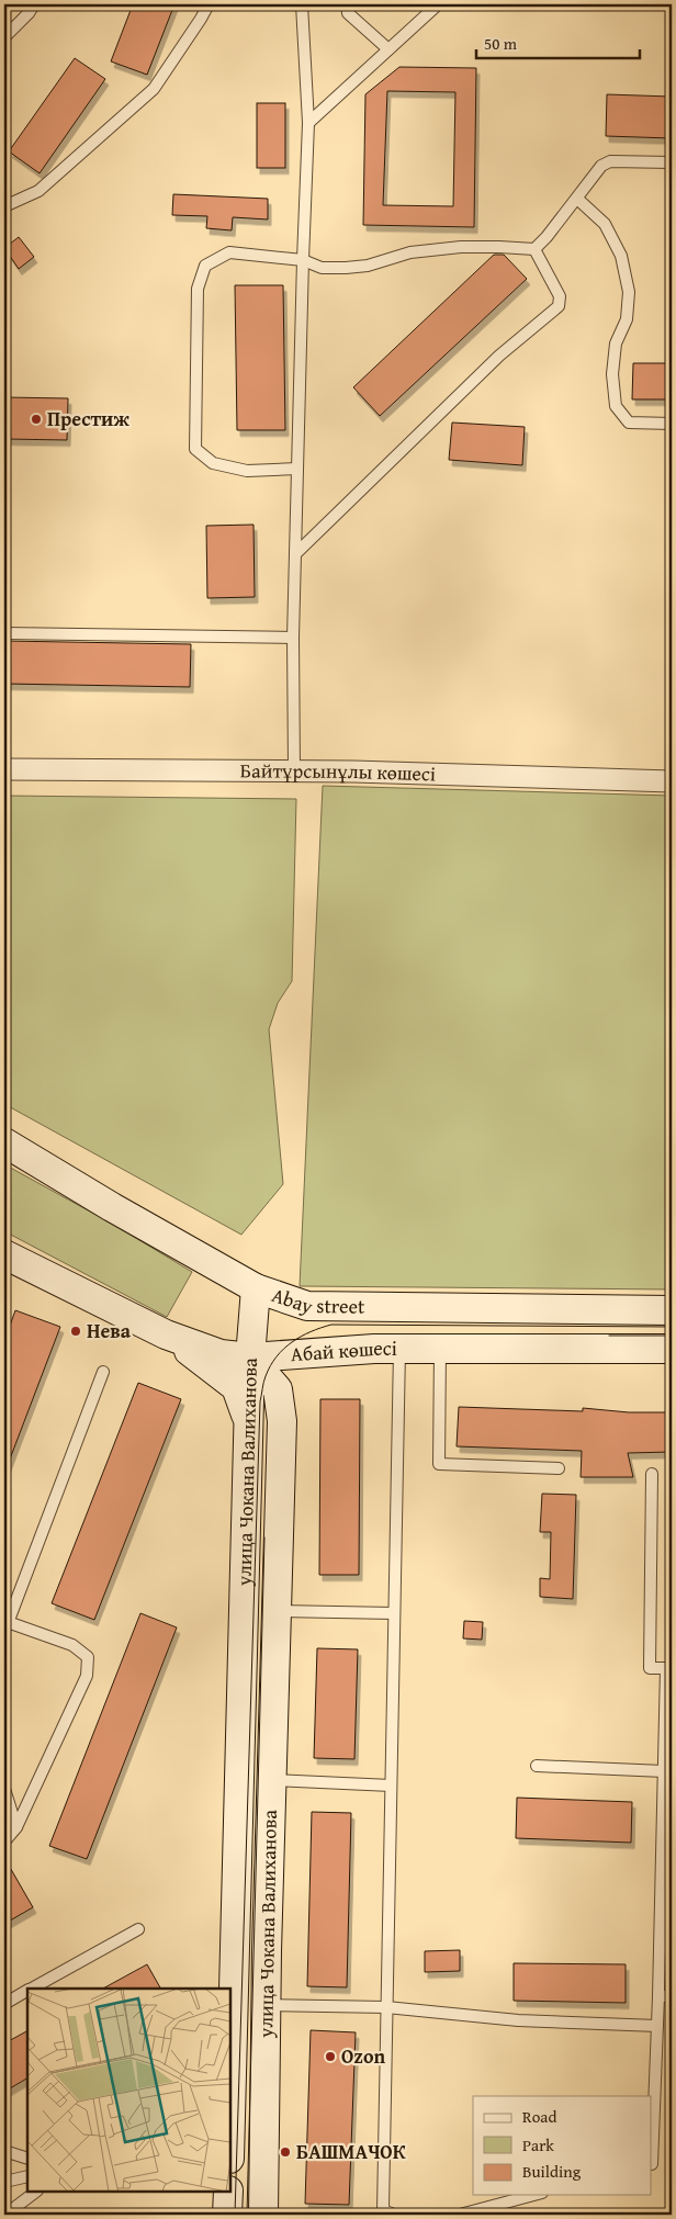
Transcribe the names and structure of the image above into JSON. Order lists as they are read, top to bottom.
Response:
{
  "streets": {
    "street": [
      "Байтұрсынұлы көшесі",
      "Abay street",
      "Абай көшесі",
      "улица Чокана Валиханова"
    ]
  },
  "crossings": [
    ["Абай көшесі", "улица Чокана Валиханова"]
  ],
  "places": [
    "Престиж",
    "Нева",
    "Ozon",
    "БАШМАЧОК"
  ],
  "legend": ["Road", "Park", "Building"],
  "scale_bar": "50 m"
}
